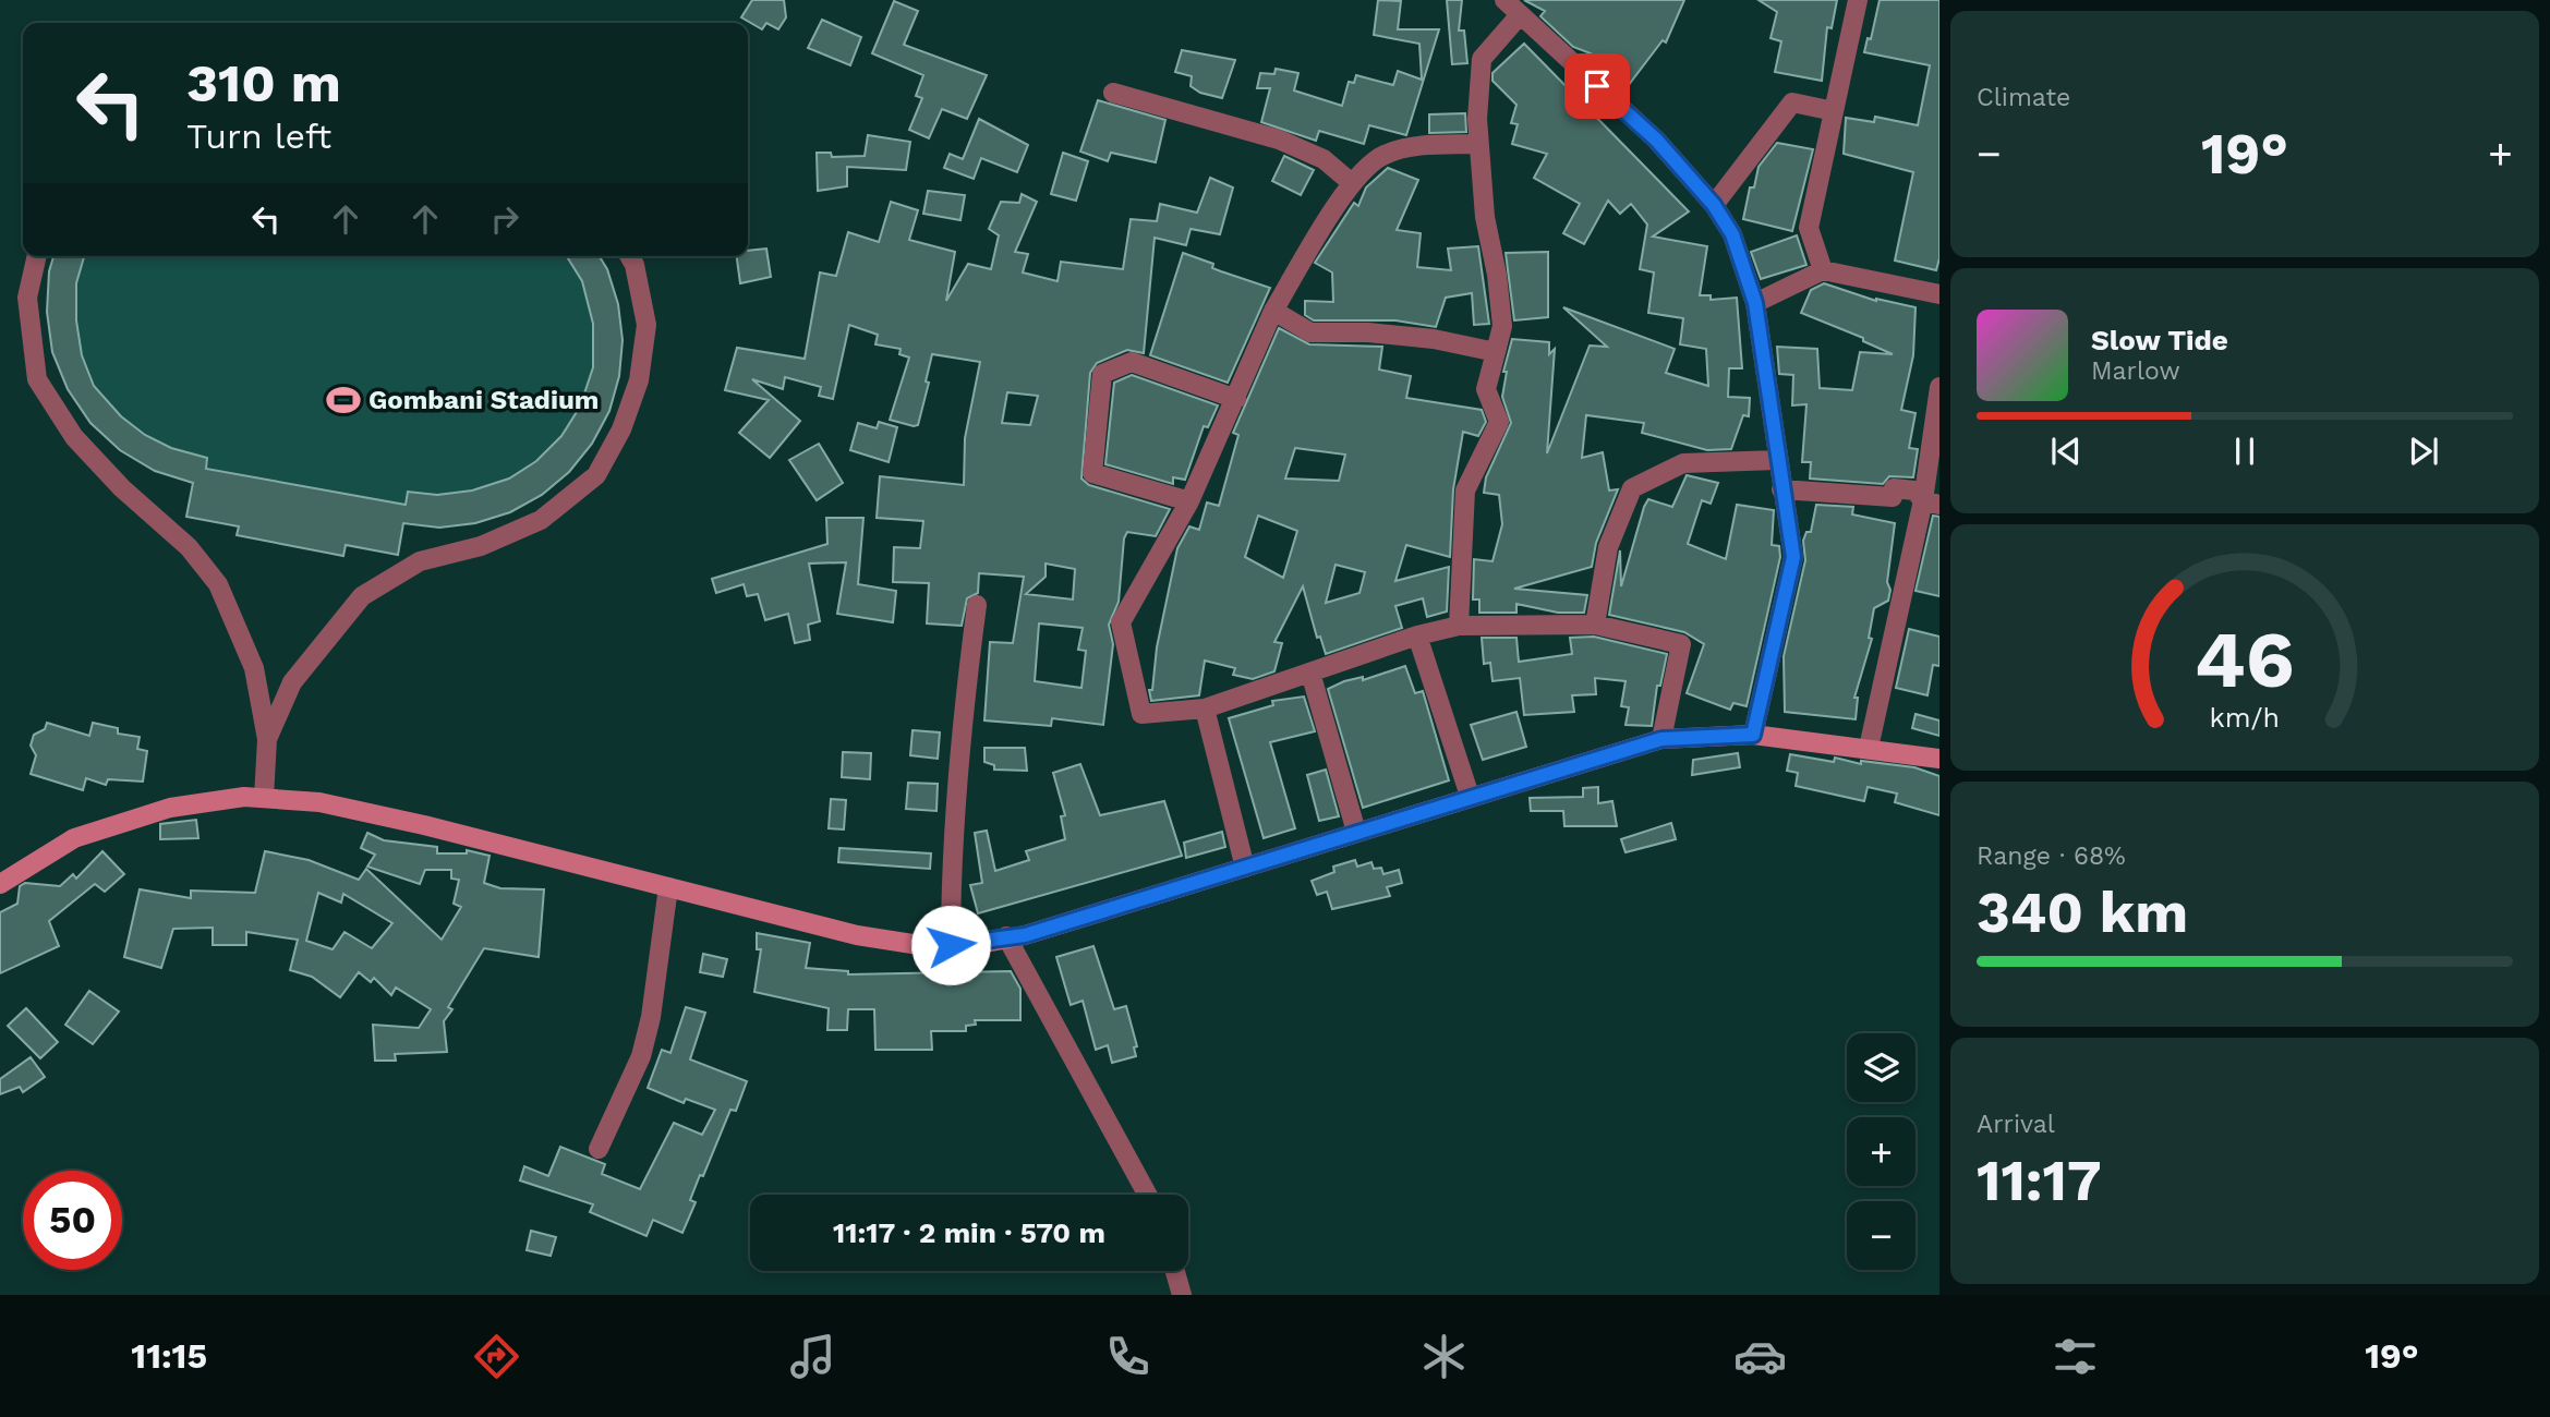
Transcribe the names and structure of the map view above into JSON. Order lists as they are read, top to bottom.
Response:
{
  "places": {
    "sports": ["Gombani Stadium"]
  },
  "page": {
    "tile": [
      "Climate",
      ["Range · 68%", "340 km"],
      ["Arrival", "11:17"]
    ],
    "turn": ["310 m", "Turn left"],
    "heat": ["−", "19°", "+"],
    "song": ["Slow Tide", "Marlow"],
    "map_buttons": ["+", "−"],
    "limit": "50",
    "trip": "11:17 · 2 min · 570 m",
    "tabs": ["11:15", "19°"],
    "gauge": ["46", "km/h"]
  }
}
